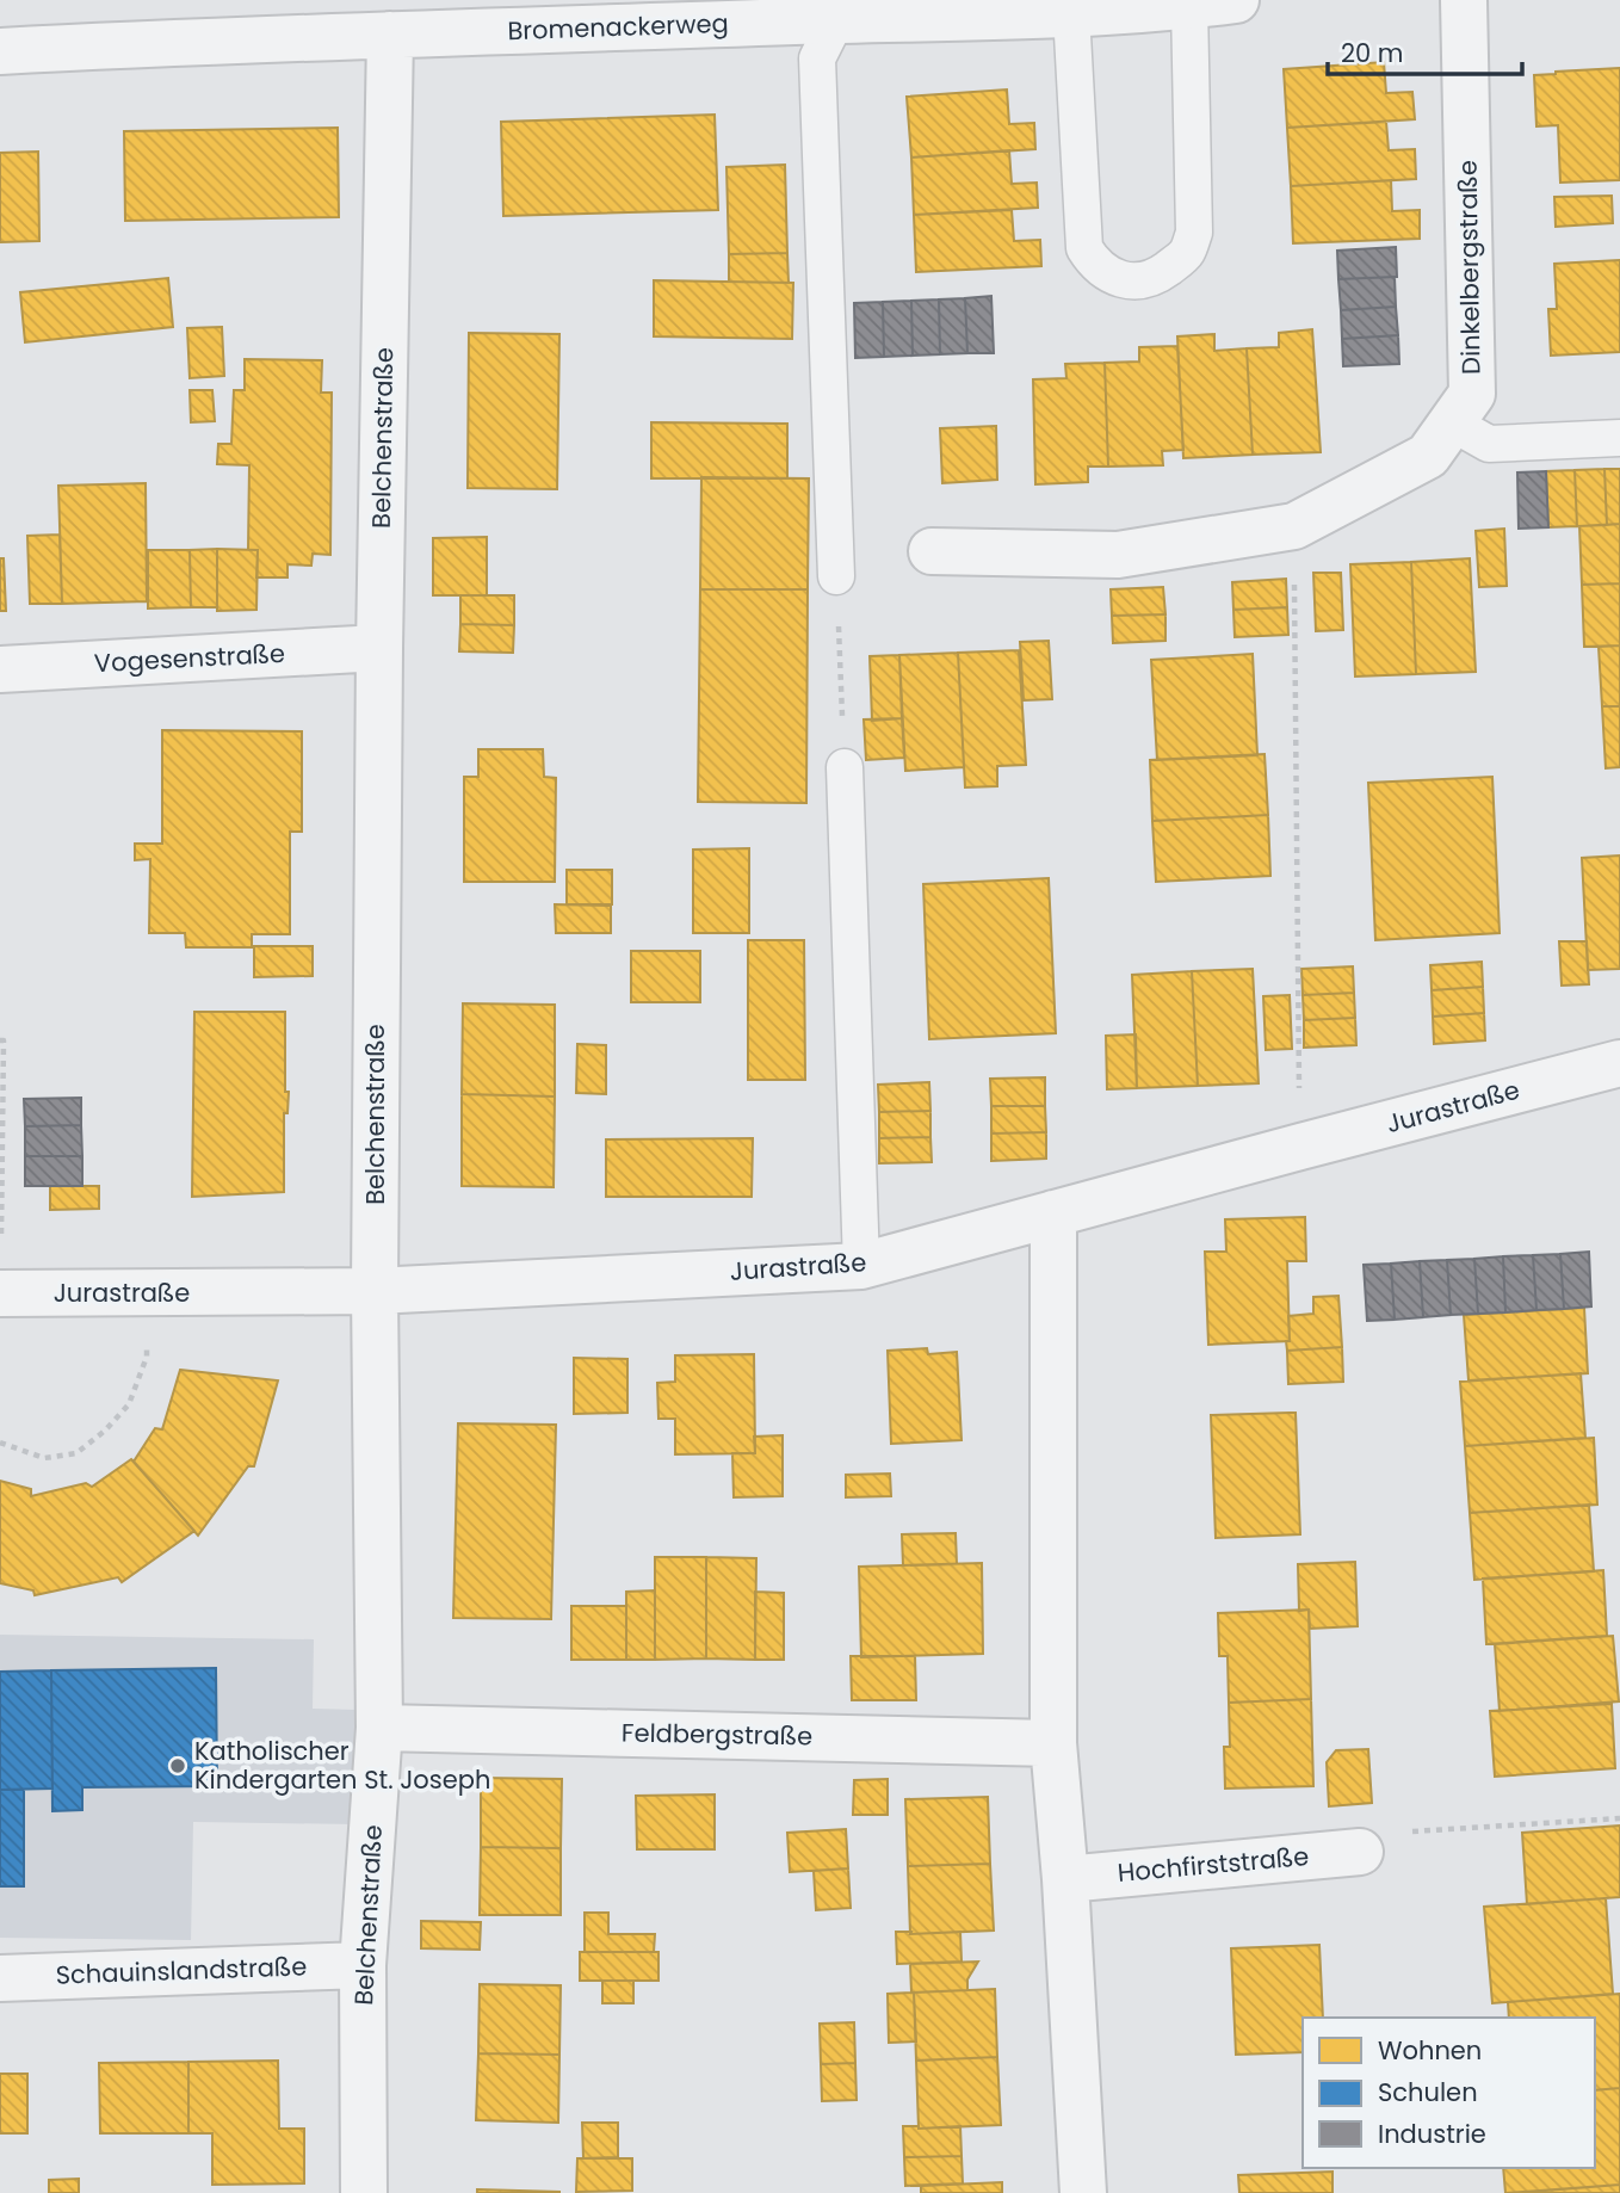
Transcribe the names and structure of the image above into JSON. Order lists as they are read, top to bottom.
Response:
{
  "streets": {
    "street": [
      "Bromenackerweg",
      "Dinkelbergstraße",
      "Belchenstraße",
      "Vogesenstraße",
      "Jurastraße",
      "Feldbergstraße",
      "Hochfirststraße",
      "Schauinslandstraße"
    ]
  },
  "crossings": [
    ["Bromenackerweg", "Belchenstraße"],
    ["Belchenstraße", "Vogesenstraße"],
    ["Belchenstraße", "Jurastraße"],
    ["Belchenstraße", "Feldbergstraße"],
    ["Belchenstraße", "Schauinslandstraße"]
  ],
  "places": ["Katholischer Kindergarten St. Joseph"],
  "legend": ["Wohnen", "Schulen", "Industrie"],
  "scale_bar": "20 m"
}
